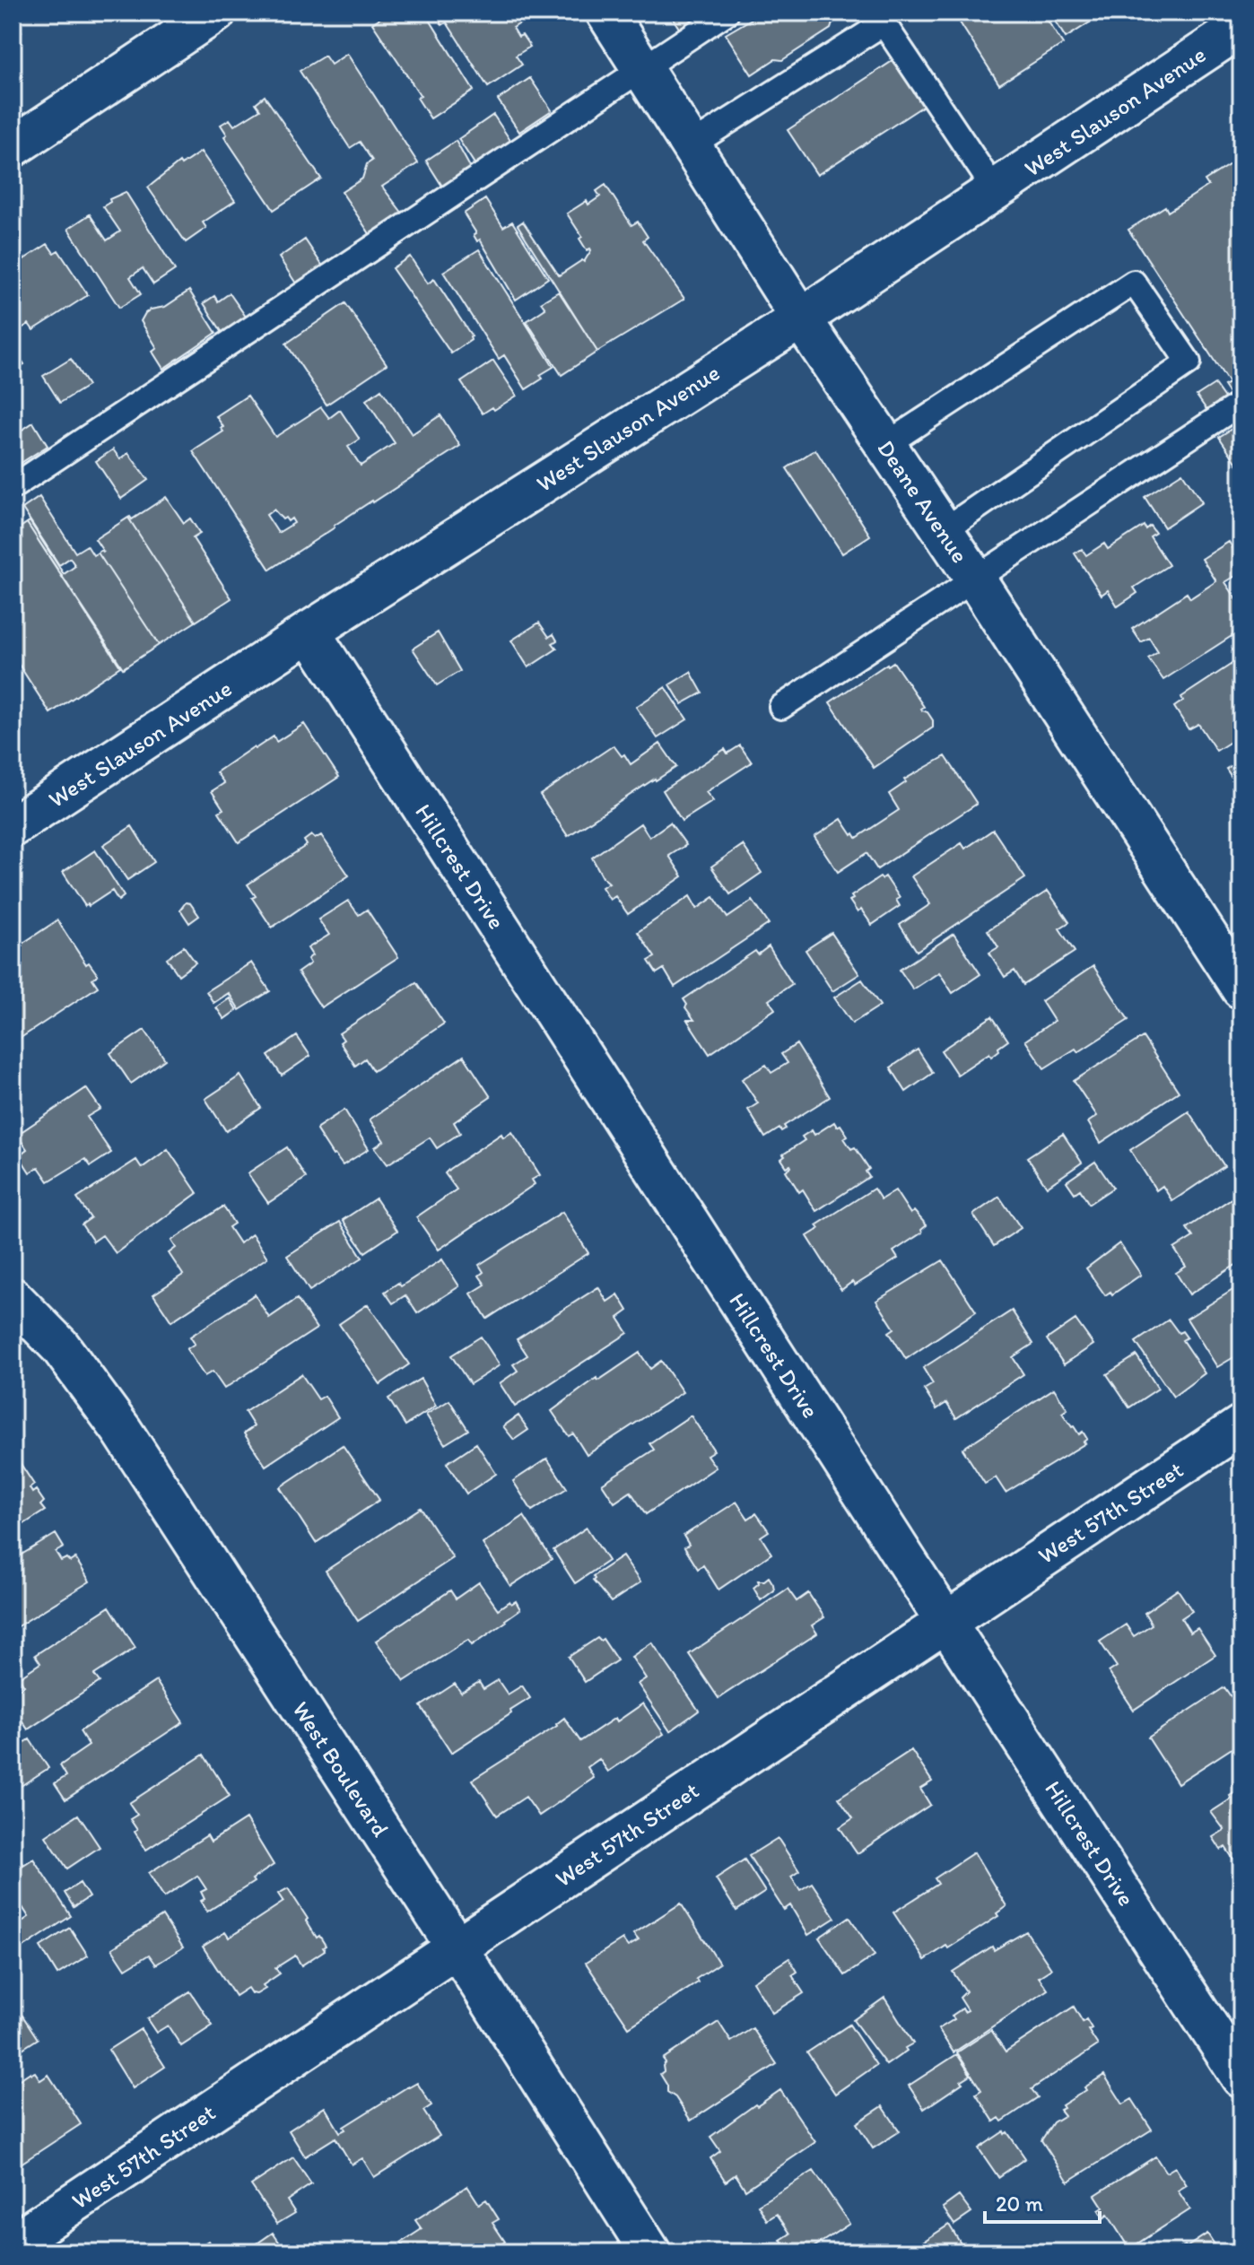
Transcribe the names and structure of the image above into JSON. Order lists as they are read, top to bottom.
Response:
{
  "streets": {
    "street": [
      "West Slauson Avenue",
      "Deane Avenue",
      "Hillcrest Drive",
      "West 57th Street",
      "West Boulevard"
    ]
  },
  "crossings": [
    ["West Slauson Avenue", "Deane Avenue"],
    ["West Slauson Avenue", "Hillcrest Drive"],
    ["Hillcrest Drive", "West 57th Street"],
    ["West 57th Street", "West Boulevard"]
  ],
  "scale_bar": "20 m"
}
